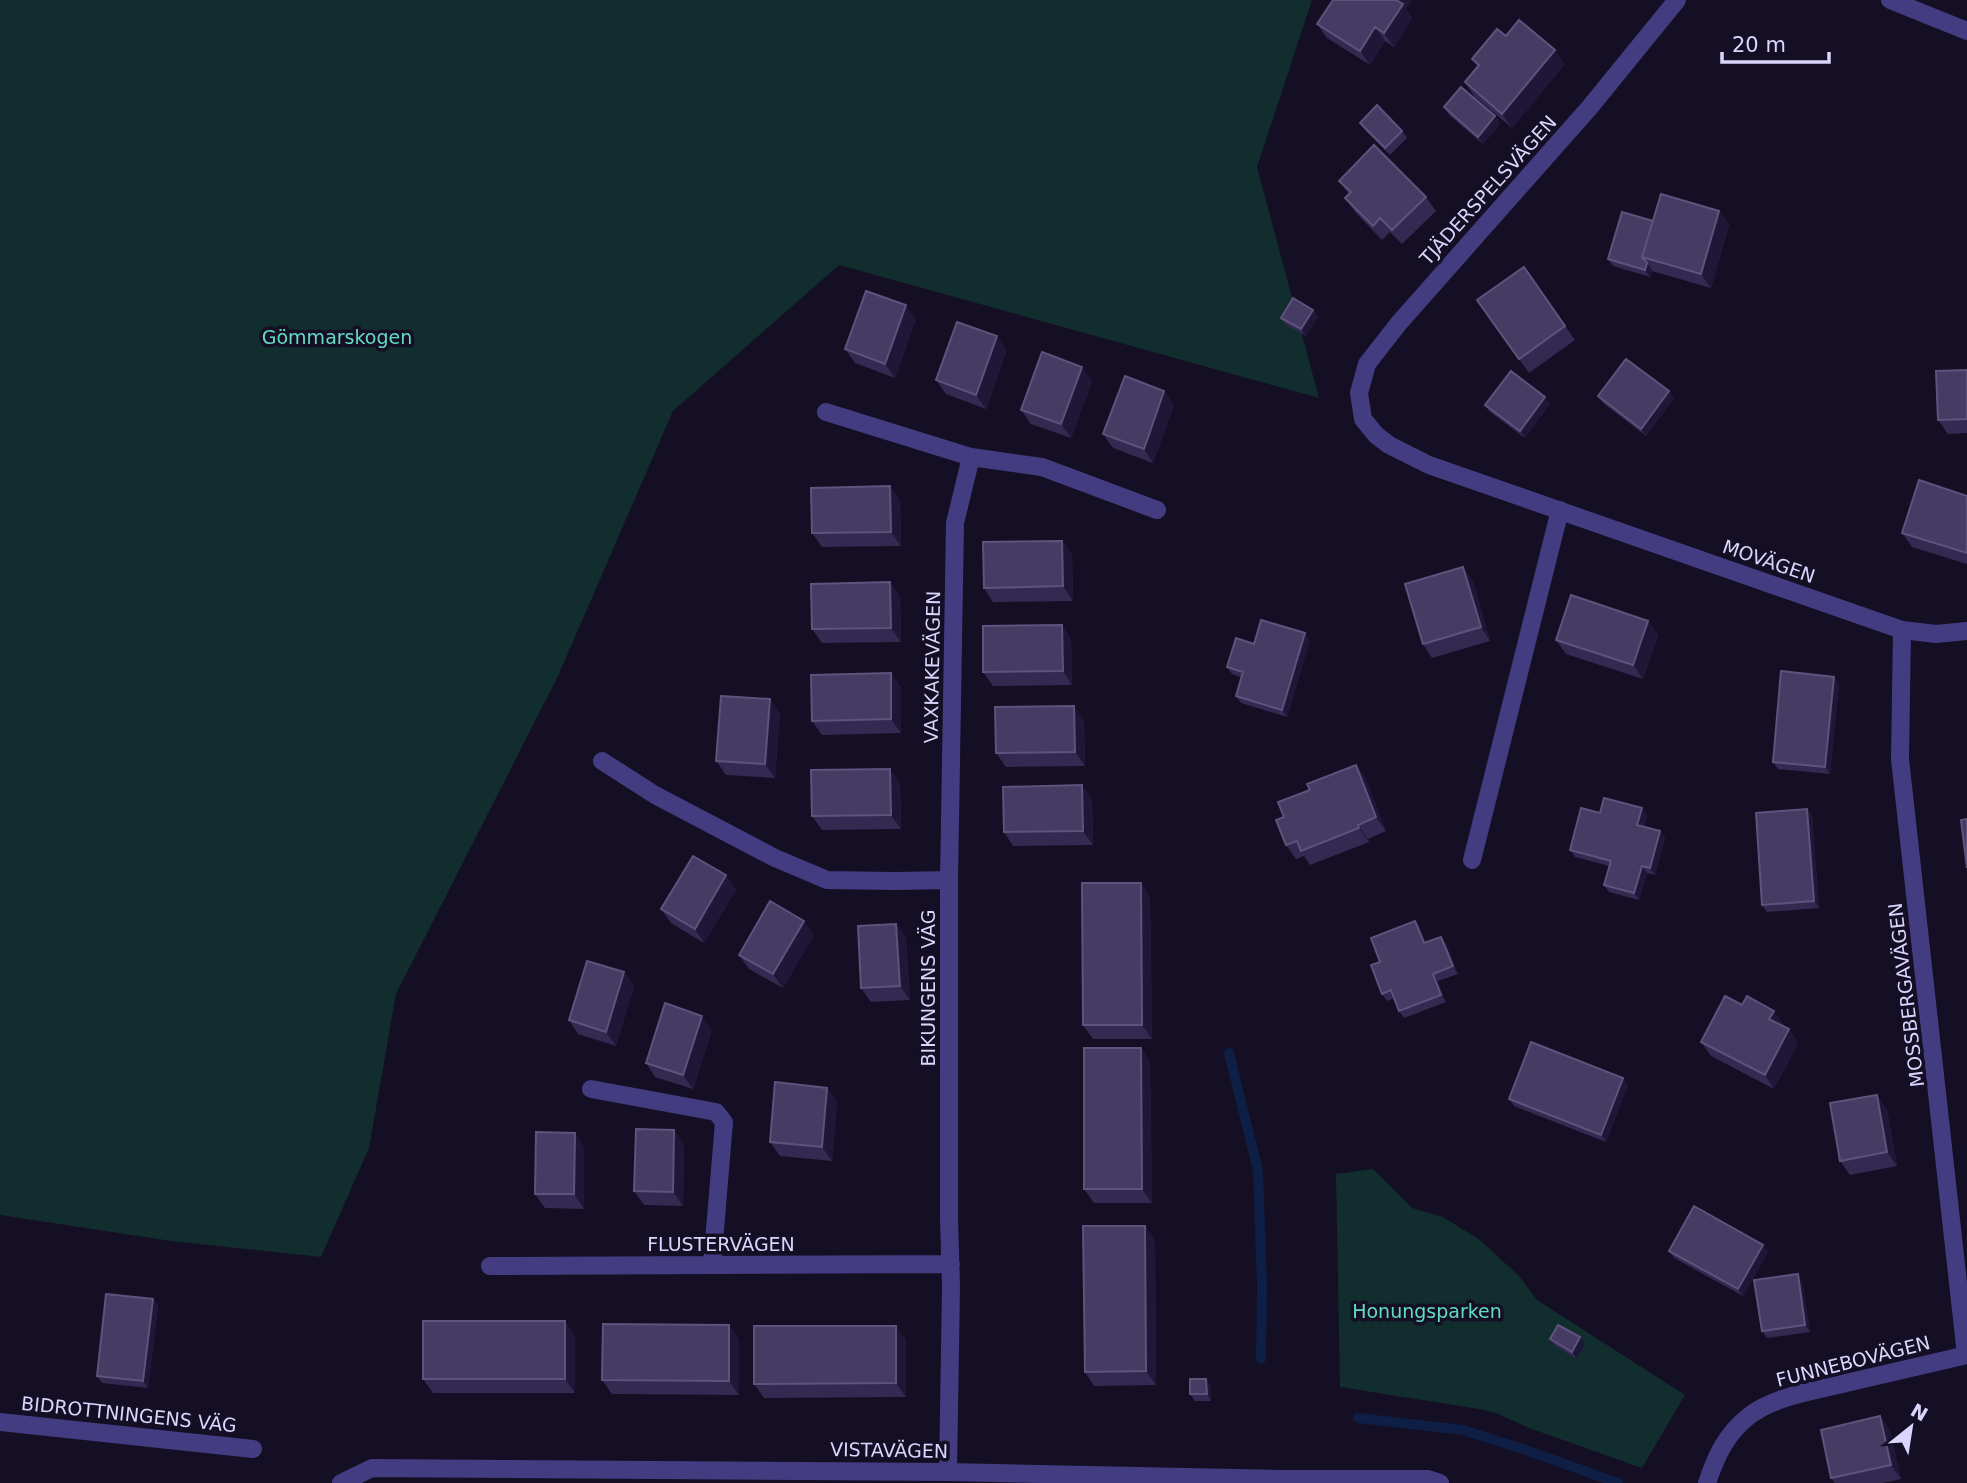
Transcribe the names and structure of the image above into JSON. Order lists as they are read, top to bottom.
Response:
{
  "streets": {
    "street": [
      "TJÄDERSPELSVÄGEN",
      "MOVÄGEN",
      "VAXKAKEVÄGEN",
      "BIKUNGENS VÄG",
      "MOSSBERGAVÄGEN",
      "FLUSTERVÄGEN",
      "FUNNEBOVÄGEN",
      "BIDROTTNINGENS VÄG",
      "VISTAVÄGEN"
    ]
  },
  "crossings": [
    ["TJÄDERSPELSVÄGEN", "MOVÄGEN"],
    ["MOVÄGEN", "MOSSBERGAVÄGEN"],
    ["VAXKAKEVÄGEN", "BIKUNGENS VÄG"],
    ["BIKUNGENS VÄG", "FLUSTERVÄGEN"],
    ["BIKUNGENS VÄG", "VISTAVÄGEN"],
    ["MOSSBERGAVÄGEN", "FUNNEBOVÄGEN"]
  ],
  "parks": ["Gömmarskogen", "Honungsparken"],
  "scale_bar": "20 m",
  "north": "top right"
}
